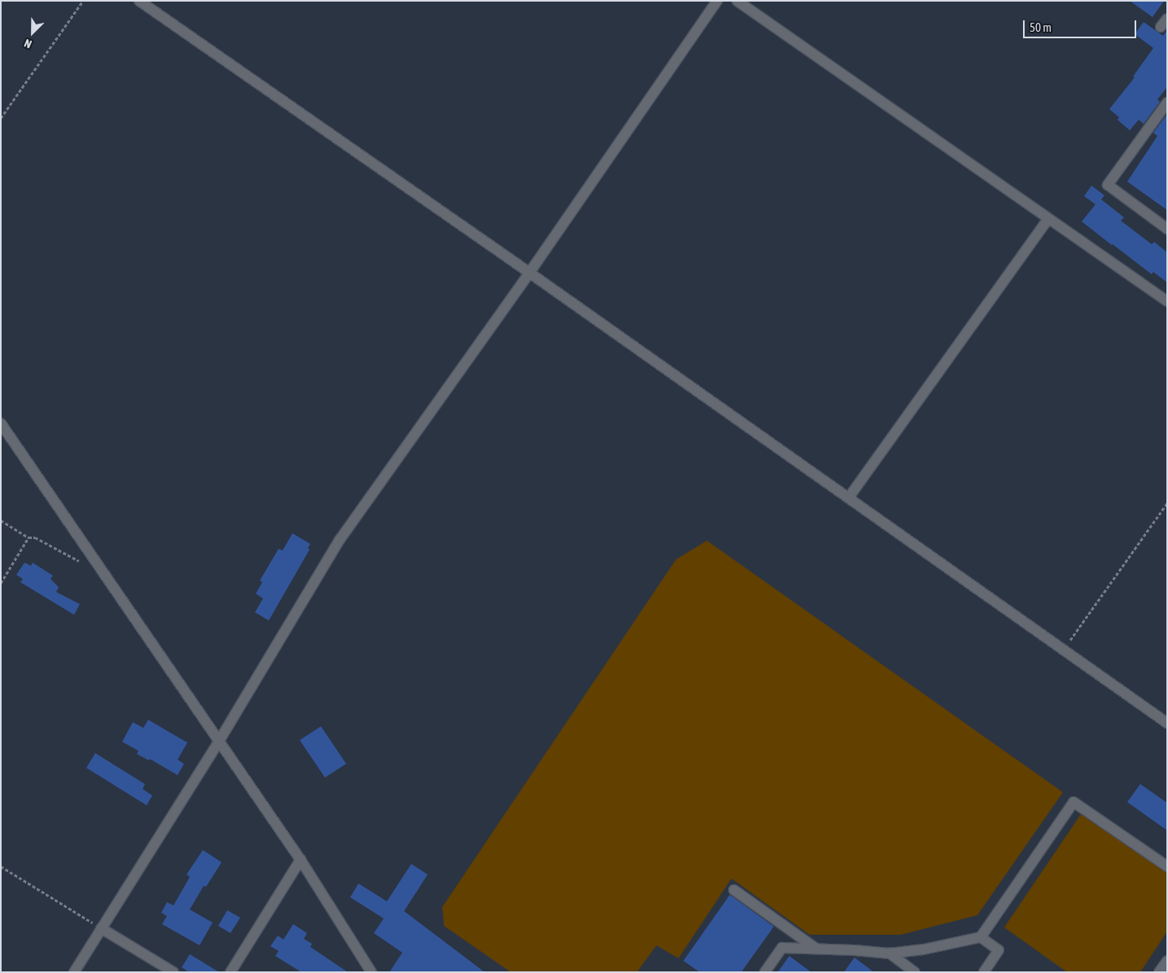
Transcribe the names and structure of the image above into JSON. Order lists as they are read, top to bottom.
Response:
{
  "scale_bar": "50 m",
  "north": "bottom left"
}
